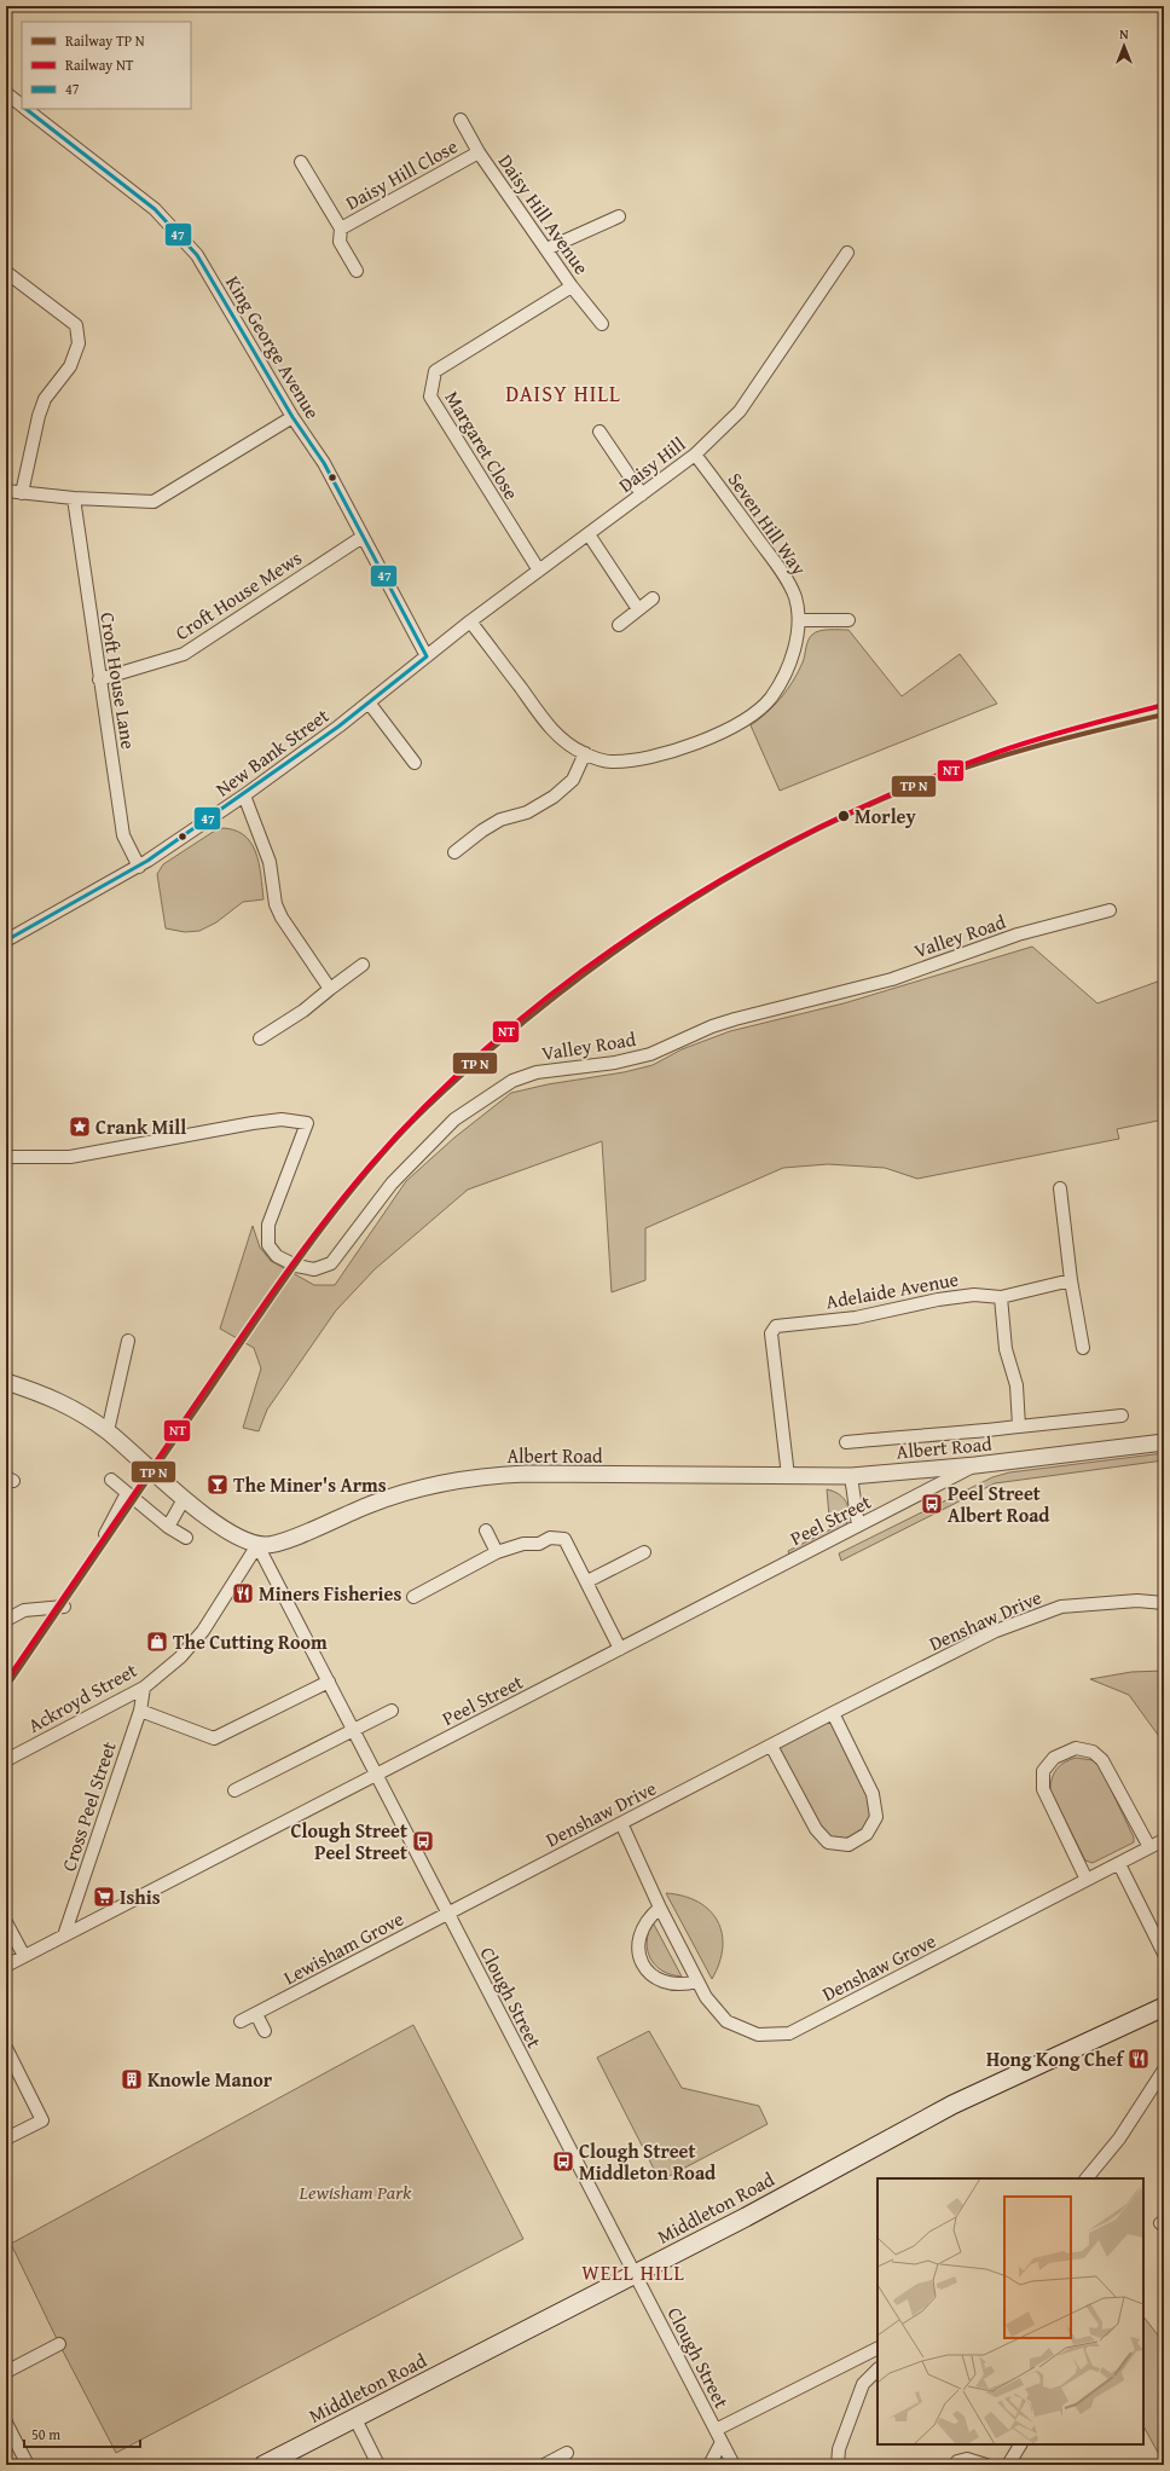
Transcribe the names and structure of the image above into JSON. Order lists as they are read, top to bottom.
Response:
{
  "streets": {
    "main road": ["Middleton Road"],
    "street": [
      "Daisy Hill Close",
      "Daisy Hill Avenue",
      "King George Avenue",
      "Margaret Close",
      "Daisy Hill",
      "Seven Hill Way",
      "Croft House Mews",
      "Croft House Lane",
      "New Bank Street",
      "Valley Road",
      "Adelaide Avenue",
      "Albert Road",
      "Peel Street",
      "Denshaw Drive",
      "Ackroyd Street",
      "Cross Peel Street",
      "Lewisham Grove",
      "Denshaw Grove",
      "Clough Street"
    ]
  },
  "crossings": [
    ["Daisy Hill Close", "Daisy Hill Avenue"],
    ["Daisy Hill Avenue", "Margaret Close"],
    ["King George Avenue", "Daisy Hill"],
    ["King George Avenue", "Croft House Mews"],
    ["King George Avenue", "New Bank Street"],
    ["Margaret Close", "Daisy Hill"],
    ["Daisy Hill", "Seven Hill Way"],
    ["Daisy Hill", "New Bank Street"],
    ["Croft House Mews", "Croft House Lane"],
    ["Croft House Lane", "New Bank Street"],
    ["Adelaide Avenue", "Albert Road"],
    ["Albert Road", "Peel Street"],
    ["Albert Road", "Ackroyd Street"],
    ["Albert Road", "Clough Street"],
    ["Peel Street", "Cross Peel Street"],
    ["Peel Street", "Clough Street"],
    ["Denshaw Drive", "Lewisham Grove"],
    ["Denshaw Drive", "Denshaw Grove"],
    ["Denshaw Drive", "Clough Street"],
    ["Ackroyd Street", "Cross Peel Street"],
    ["Ackroyd Street", "Clough Street"],
    ["Lewisham Grove", "Clough Street"],
    ["Clough Street", "Middleton Road"]
  ],
  "districts": ["DAISY HILL", "WELL HILL"],
  "parks": ["Lewisham Park"],
  "places": {
    "other": ["Morley"],
    "place": ["Crank Mill"],
    "bar": ["The Miner's Arms"],
    "bus stop": ["Peel Street Albert Road", "Clough Street Peel Street", "Clough Street Middleton Road"],
    "restaurant": ["Miners Fisheries", "Hong Kong Chef"],
    "shop": ["The Cutting Room"],
    "supermarket": ["Ishis"],
    "building": ["Knowle Manor"]
  },
  "lines": ["transit line 47", "rail line NT"],
  "legend": ["Railway TP N", "Railway NT", "47"],
  "scale_bar": "50 m",
  "north": "top"
}
